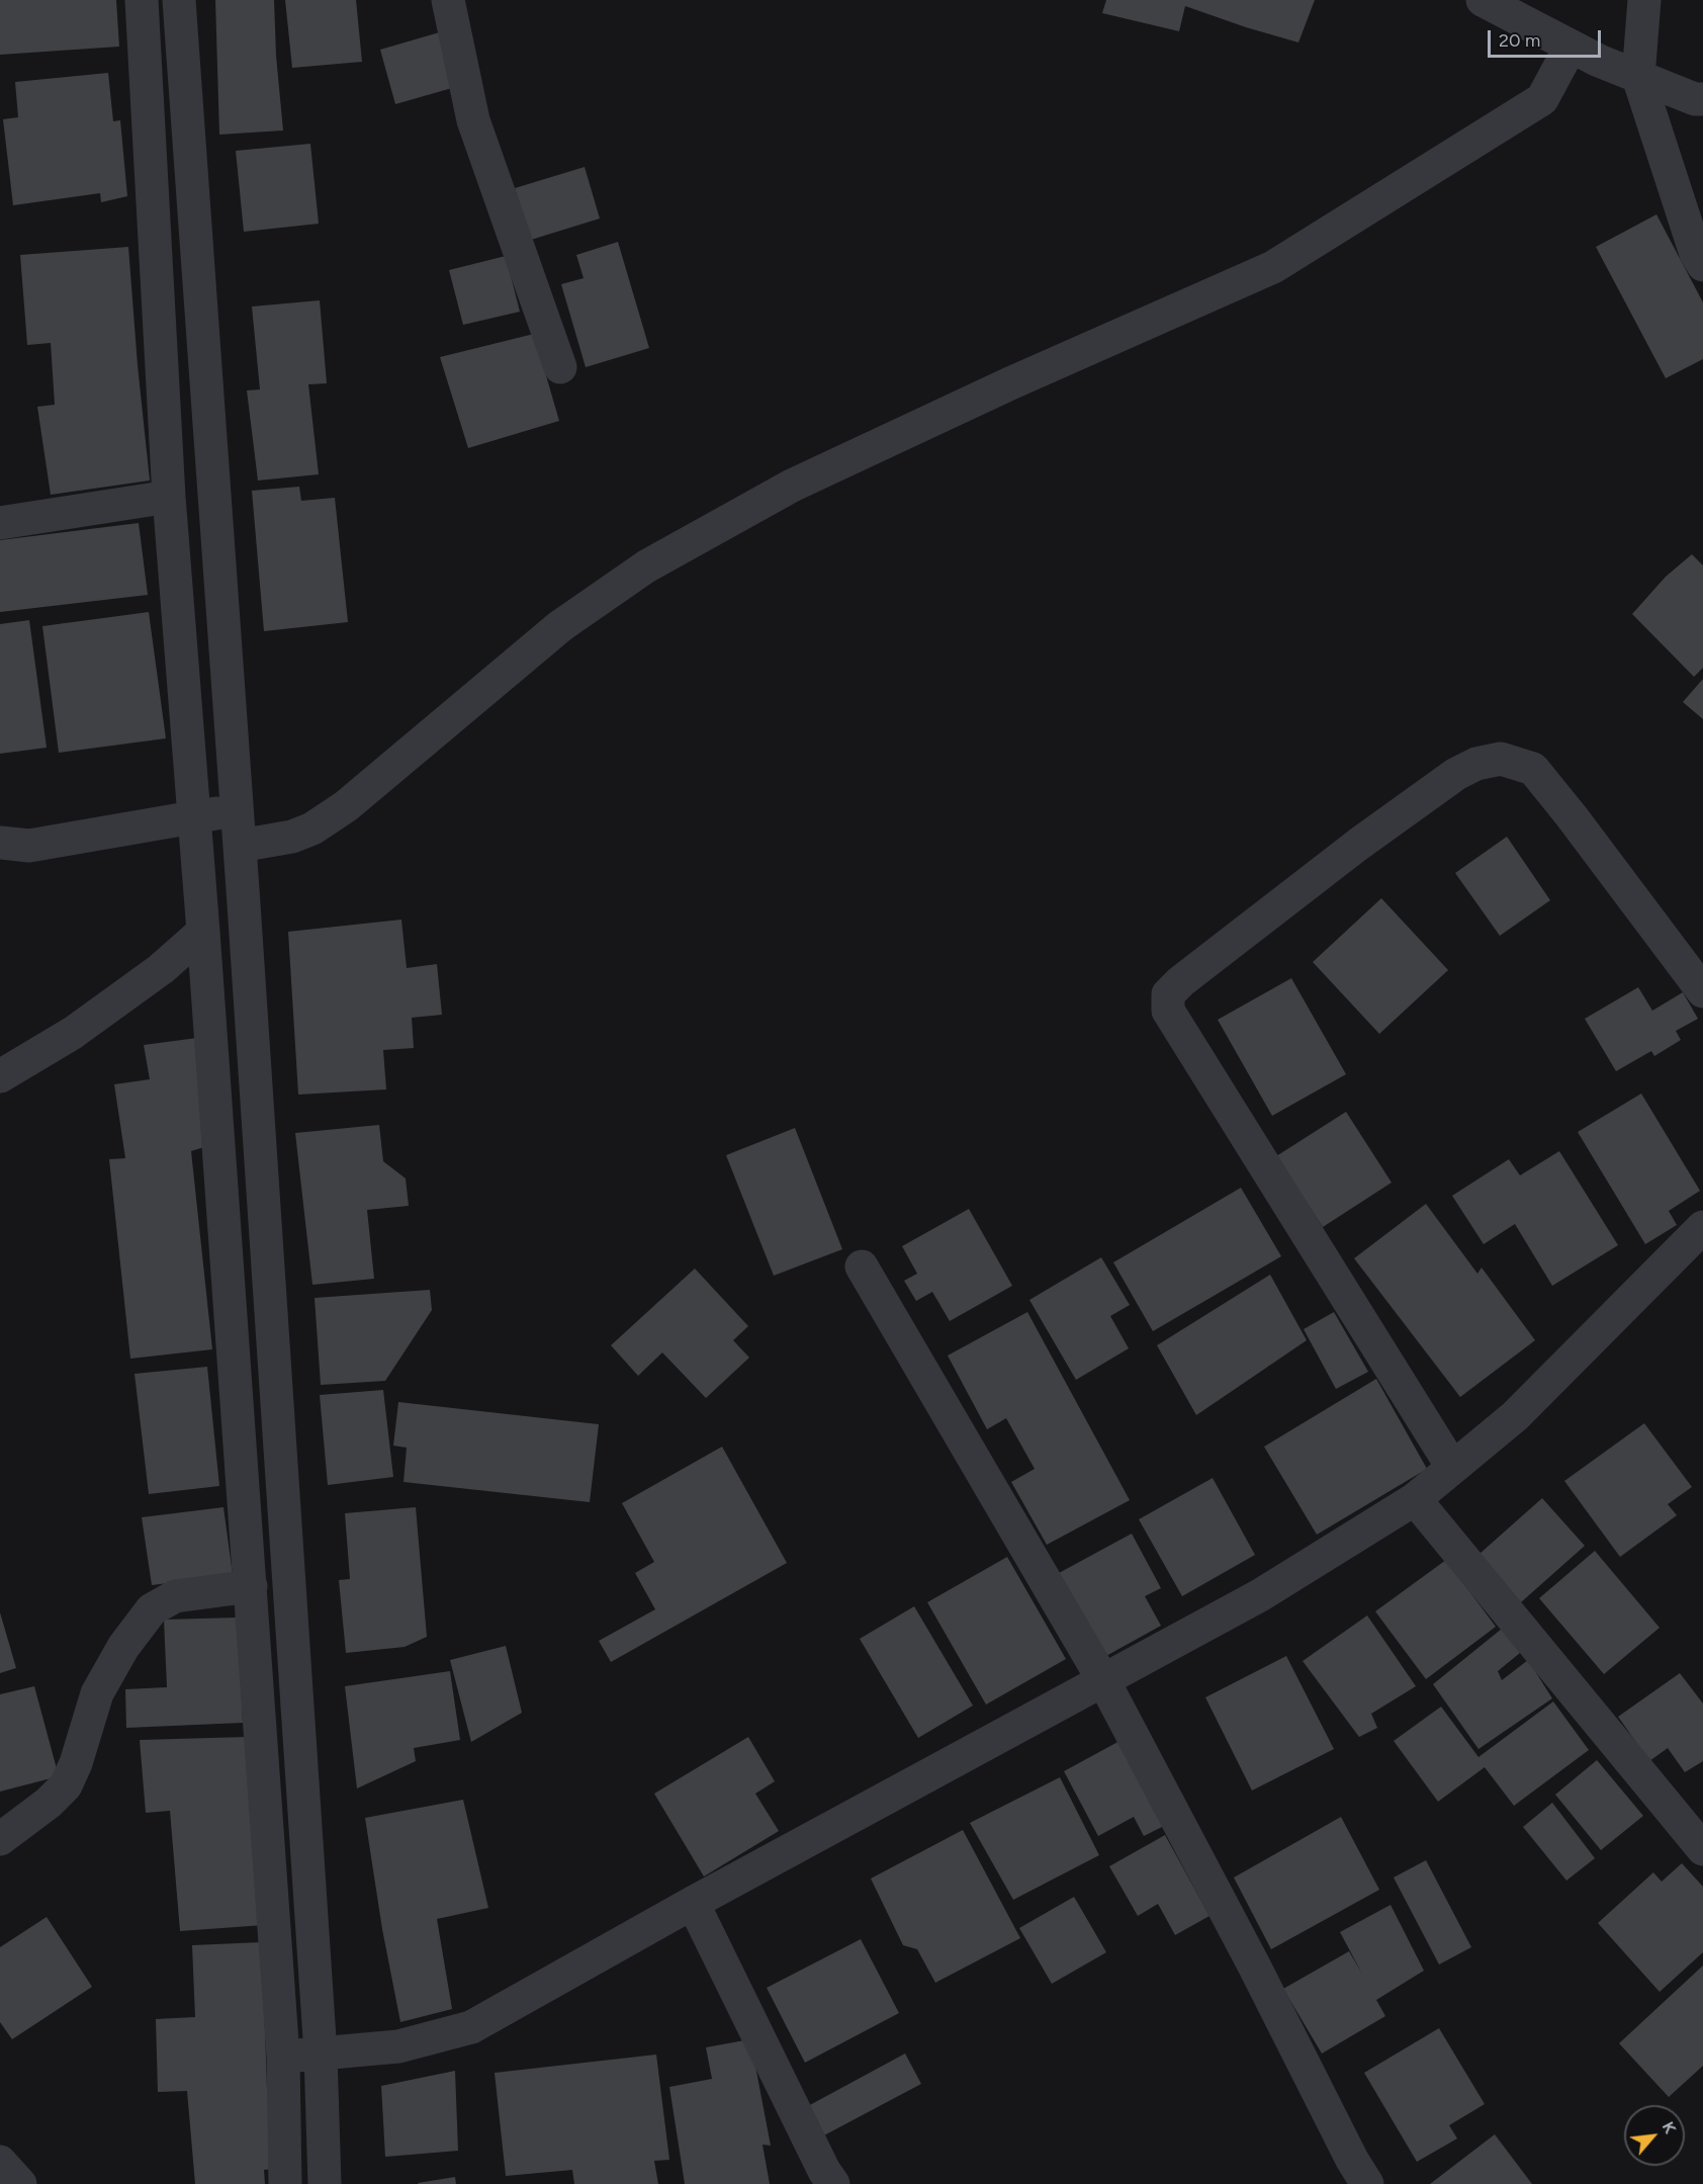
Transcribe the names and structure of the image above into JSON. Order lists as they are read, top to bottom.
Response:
{
  "scale_bar": "20 m",
  "north": "top right"
}
